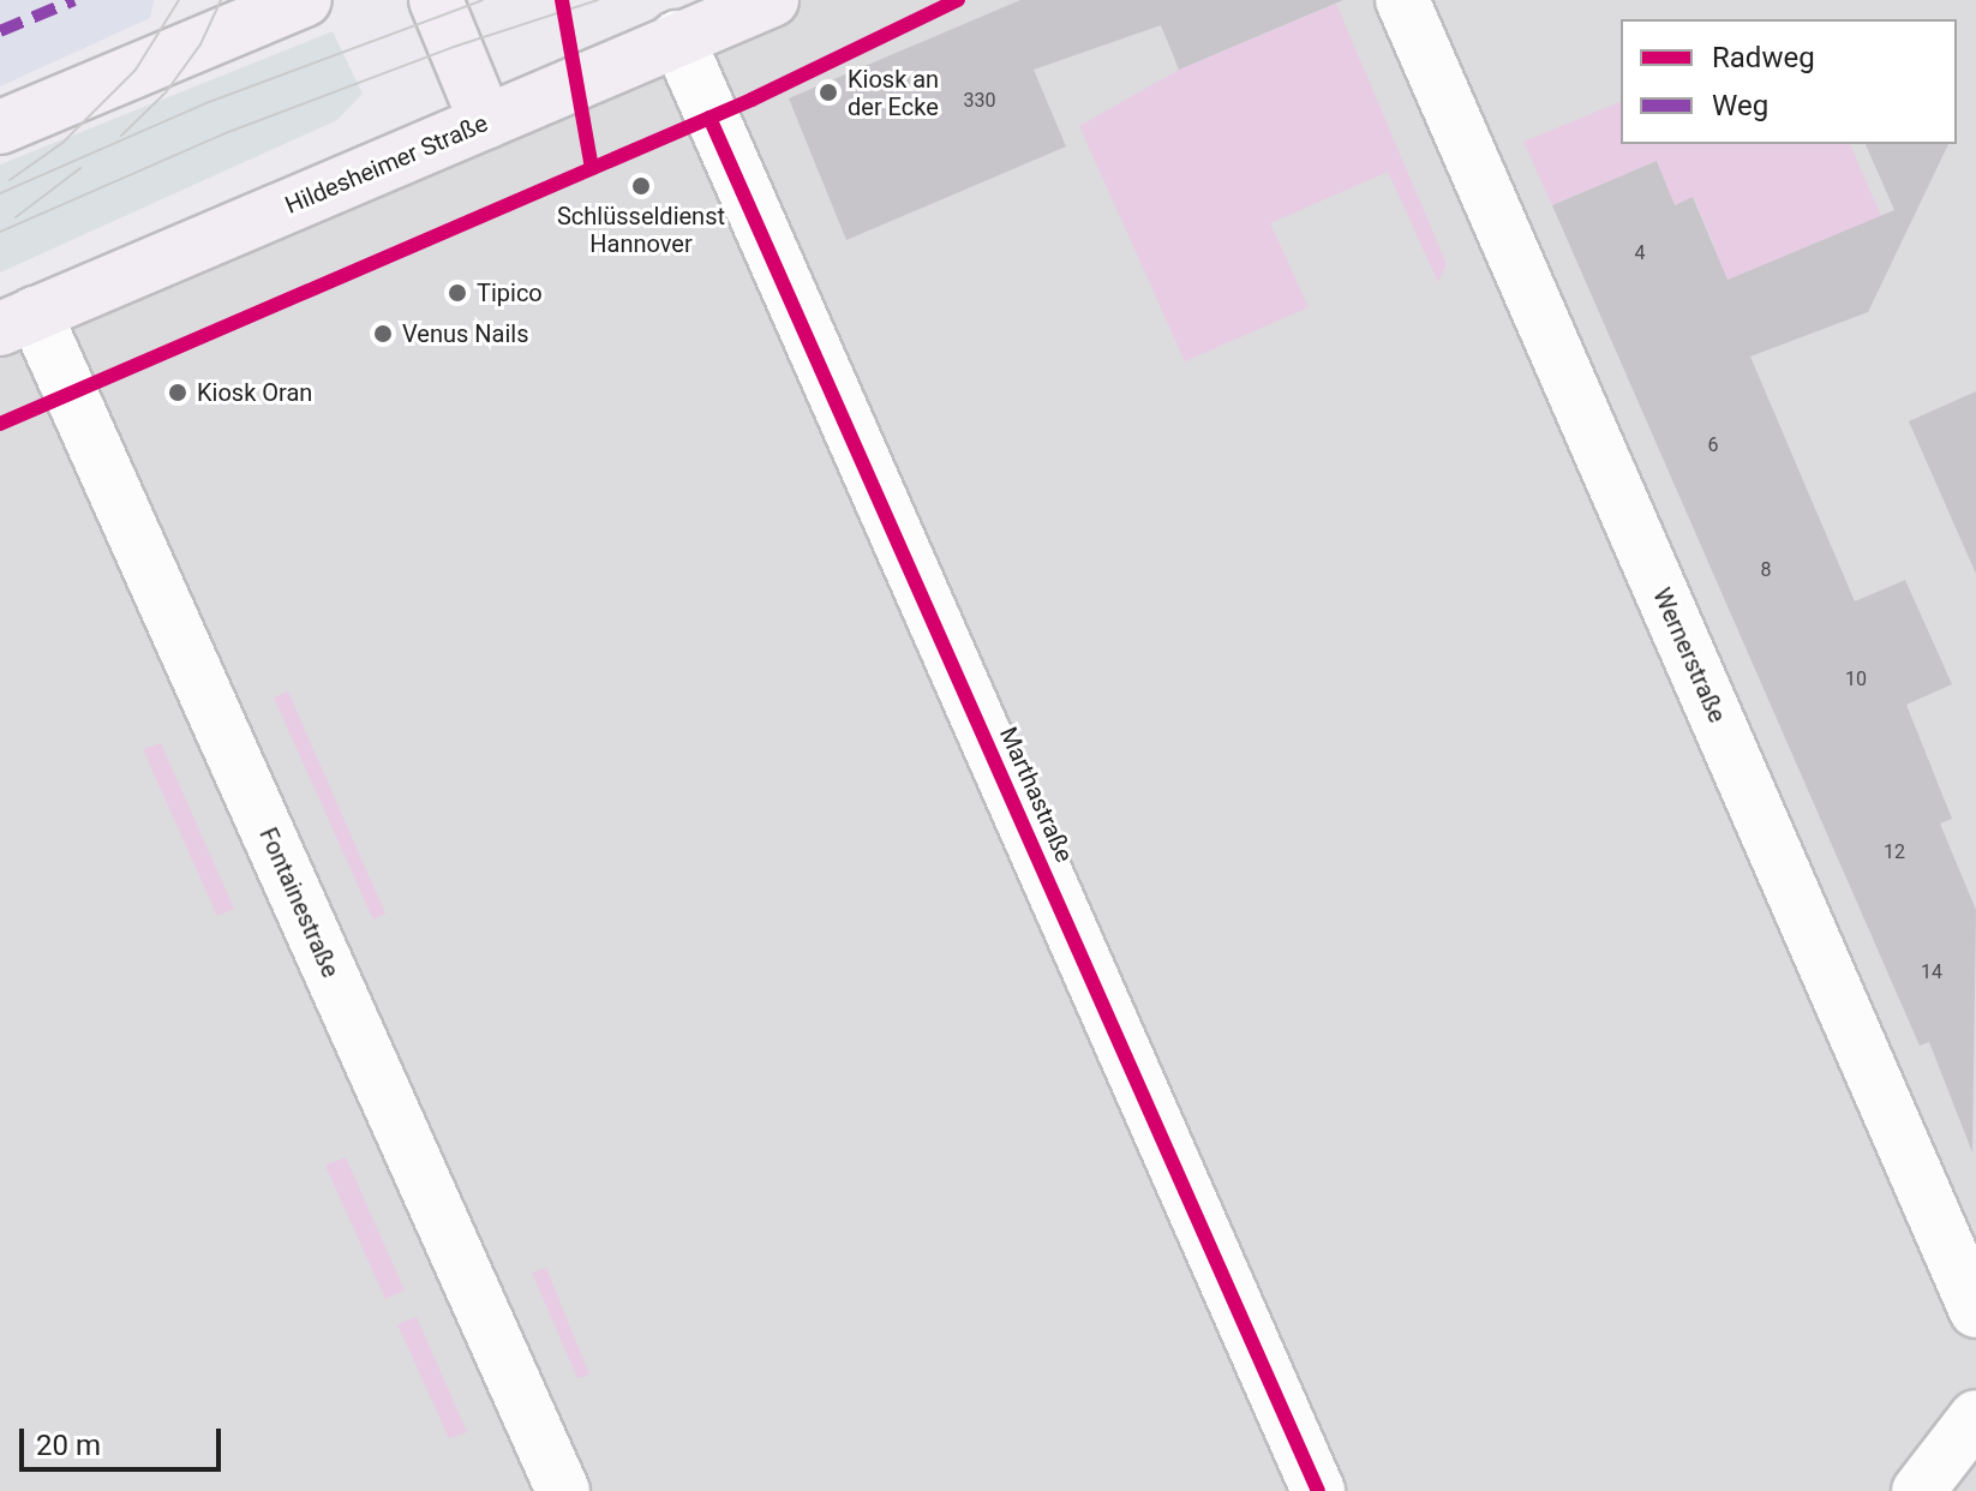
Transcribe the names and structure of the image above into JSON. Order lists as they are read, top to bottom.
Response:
{
  "streets": {
    "main road": ["Hildesheimer Straße"],
    "street": ["Wernerstraße", "Marthastraße", "Fontainestraße"]
  },
  "crossings": [
    ["Hildesheimer Straße", "Marthastraße"],
    ["Hildesheimer Straße", "Fontainestraße"]
  ],
  "places": [
    "Kiosk an der Ecke",
    "Schlüsseldienst Hannover",
    "Tipico",
    "Venus Nails",
    "Kiosk Oran"
  ],
  "house_numbers": [
    "330",
    "4",
    "6",
    "8",
    "10",
    "12",
    "14"
  ],
  "legend": ["Radweg", "Weg"],
  "scale_bar": "20 m"
}
